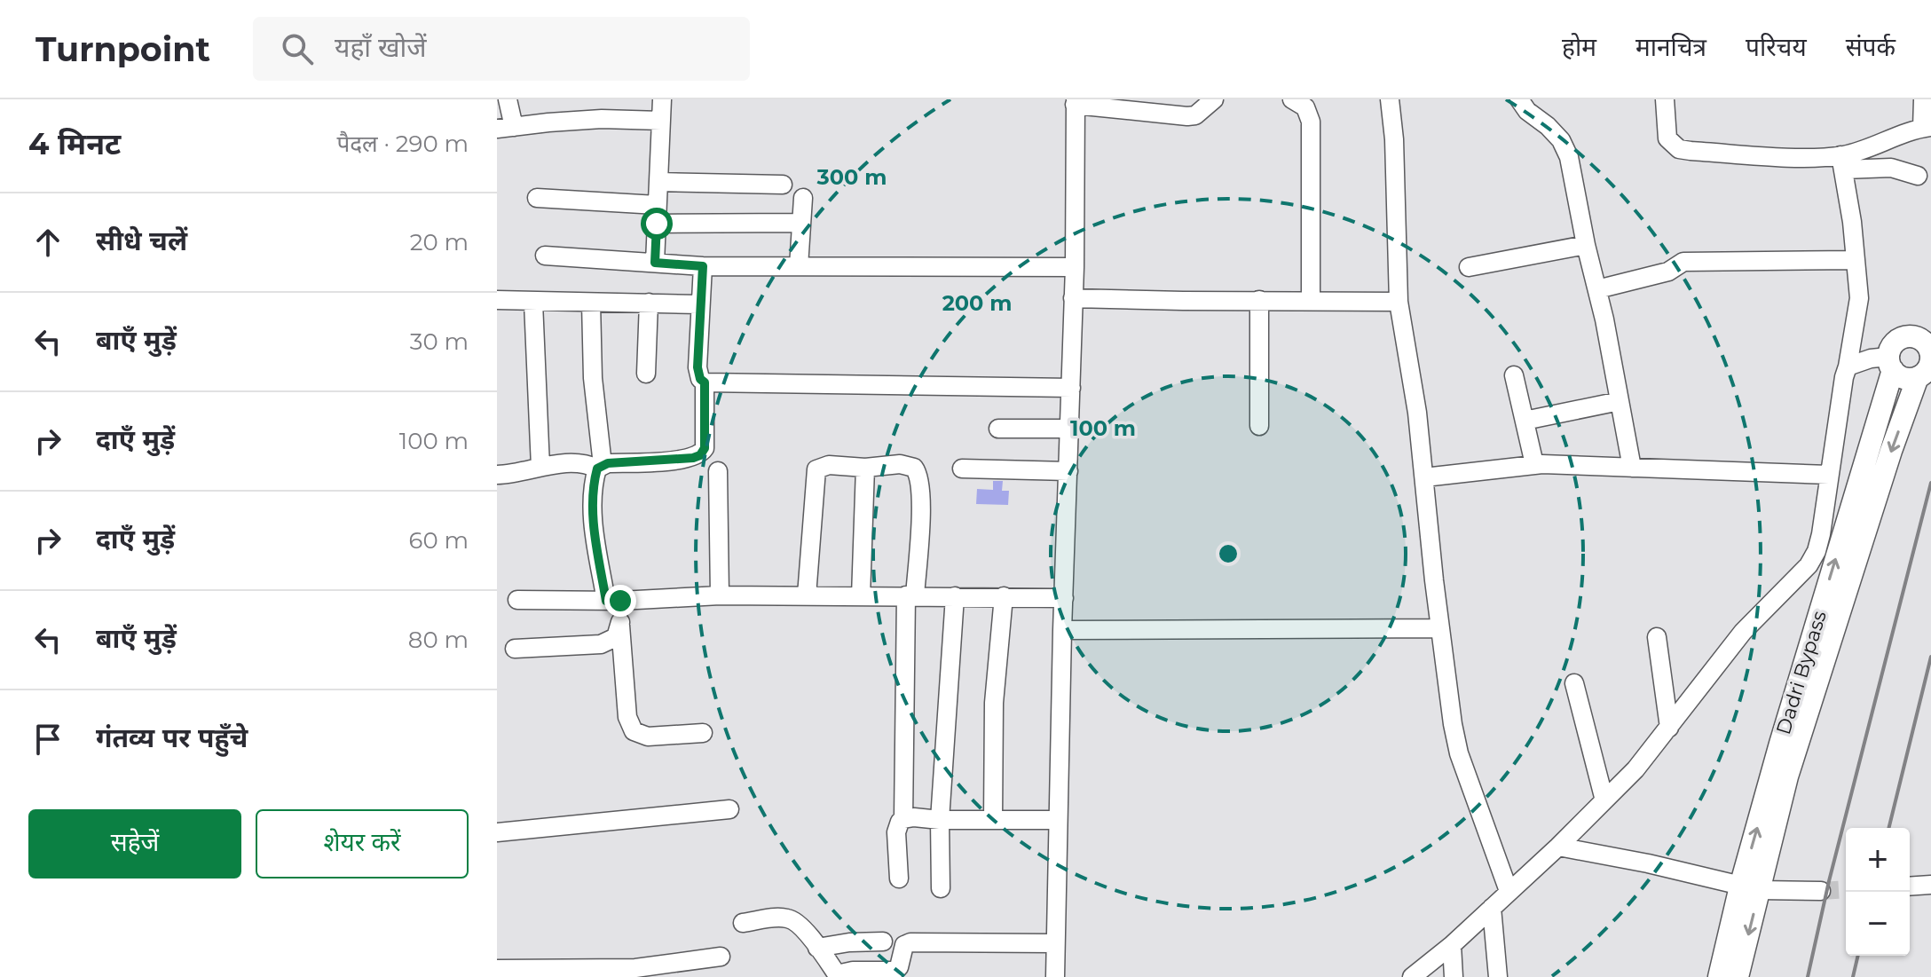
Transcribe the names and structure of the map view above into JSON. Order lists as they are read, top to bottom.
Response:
{
  "streets": {
    "main road": ["Dadri Bypass"]
  },
  "page": {
    "header": "Turnpoint",
    "search": "यहाँ खोजें",
    "nav": [
      "होम",
      "मानचित्र",
      "परिचय",
      "संपर्क"
    ],
    "heading": ["4 मिनट", "पैदल · 290 m"],
    "list": [
      ["सीधे चलें", "20 m"],
      ["बाएँ मुड़ें", "30 m"],
      ["दाएँ मुड़ें", "100 m"],
      ["दाएँ मुड़ें", "60 m"],
      ["बाएँ मुड़ें", "80 m"],
      "गंतव्य पर पहुँचे"
    ],
    "buttons": ["सहेजें", "शेयर करें"],
    "map_buttons": ["+", "−"]
  },
  "rings": ["300 m", "200 m", "100 m"]
}
